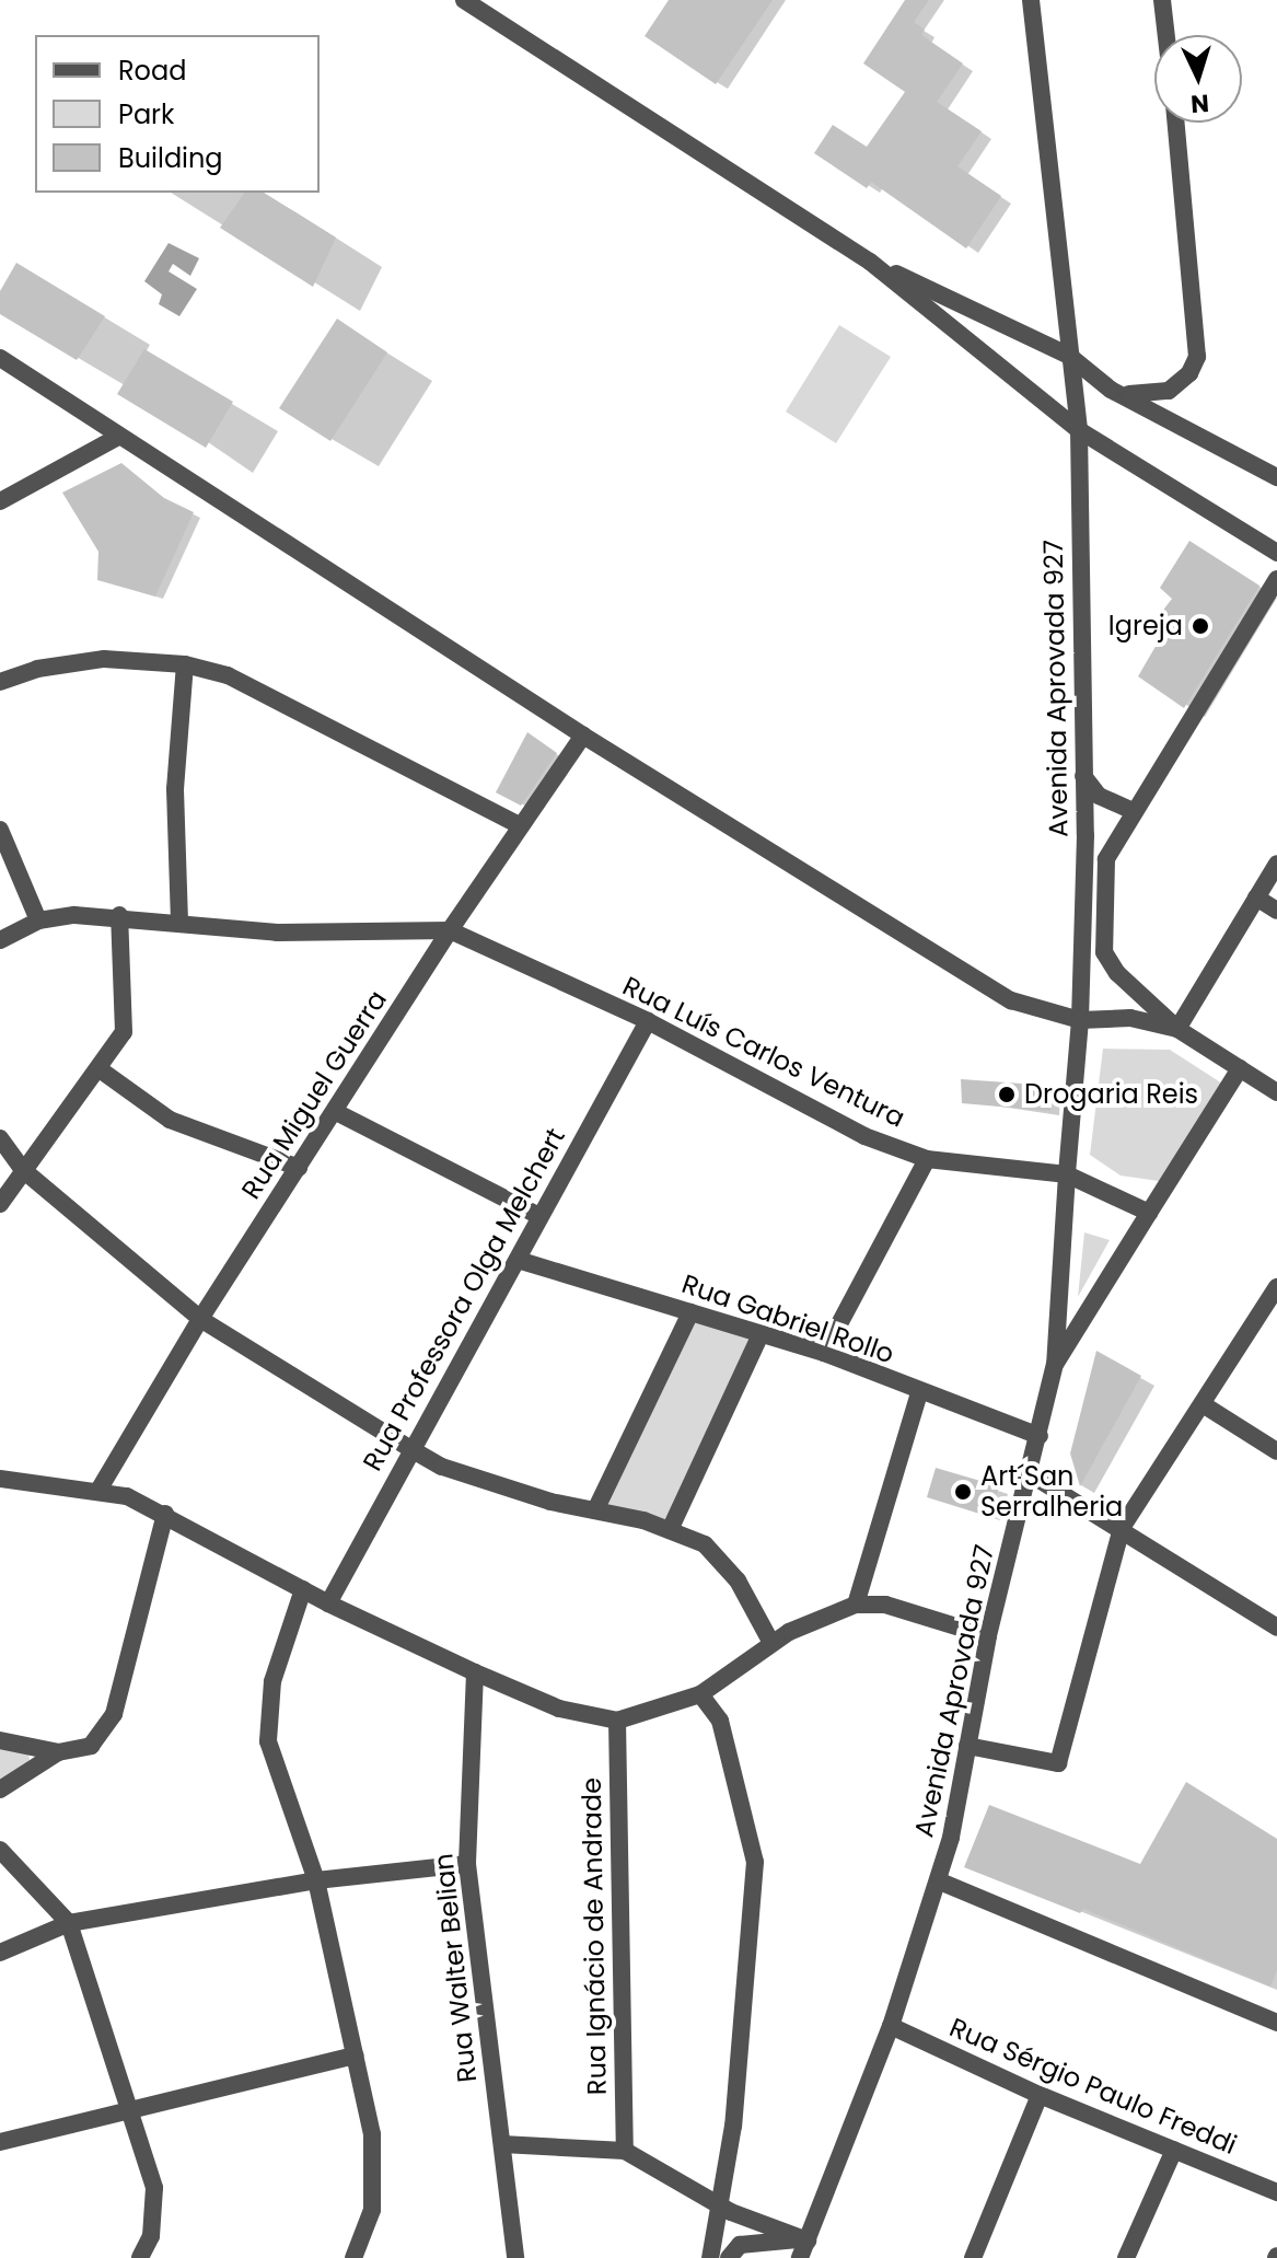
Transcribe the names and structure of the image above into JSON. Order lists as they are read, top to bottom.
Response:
{
  "streets": {
    "street": [
      "Avenida Aprovada 927",
      "Rua Luís Carlos Ventura",
      "Rua Miguel Guerra",
      "Rua Professora Olga Melchert",
      "Rua Gabriel Rollo",
      "Rua Ignácio de Andrade",
      "Rua Walter Belian",
      "Rua Sérgio Paulo Freddi"
    ]
  },
  "crossings": [
    ["Avenida Aprovada 927", "Rua Luís Carlos Ventura"],
    ["Avenida Aprovada 927", "Rua Gabriel Rollo"],
    ["Avenida Aprovada 927", "Rua Sérgio Paulo Freddi"],
    ["Rua Luís Carlos Ventura", "Rua Miguel Guerra"],
    ["Rua Luís Carlos Ventura", "Rua Professora Olga Melchert"],
    ["Rua Professora Olga Melchert", "Rua Gabriel Rollo"]
  ],
  "places": ["Igreja", "Drogaria Reis", "Art´San Serralheria"],
  "legend": ["Road", "Park", "Building"],
  "north": "bottom"
}
